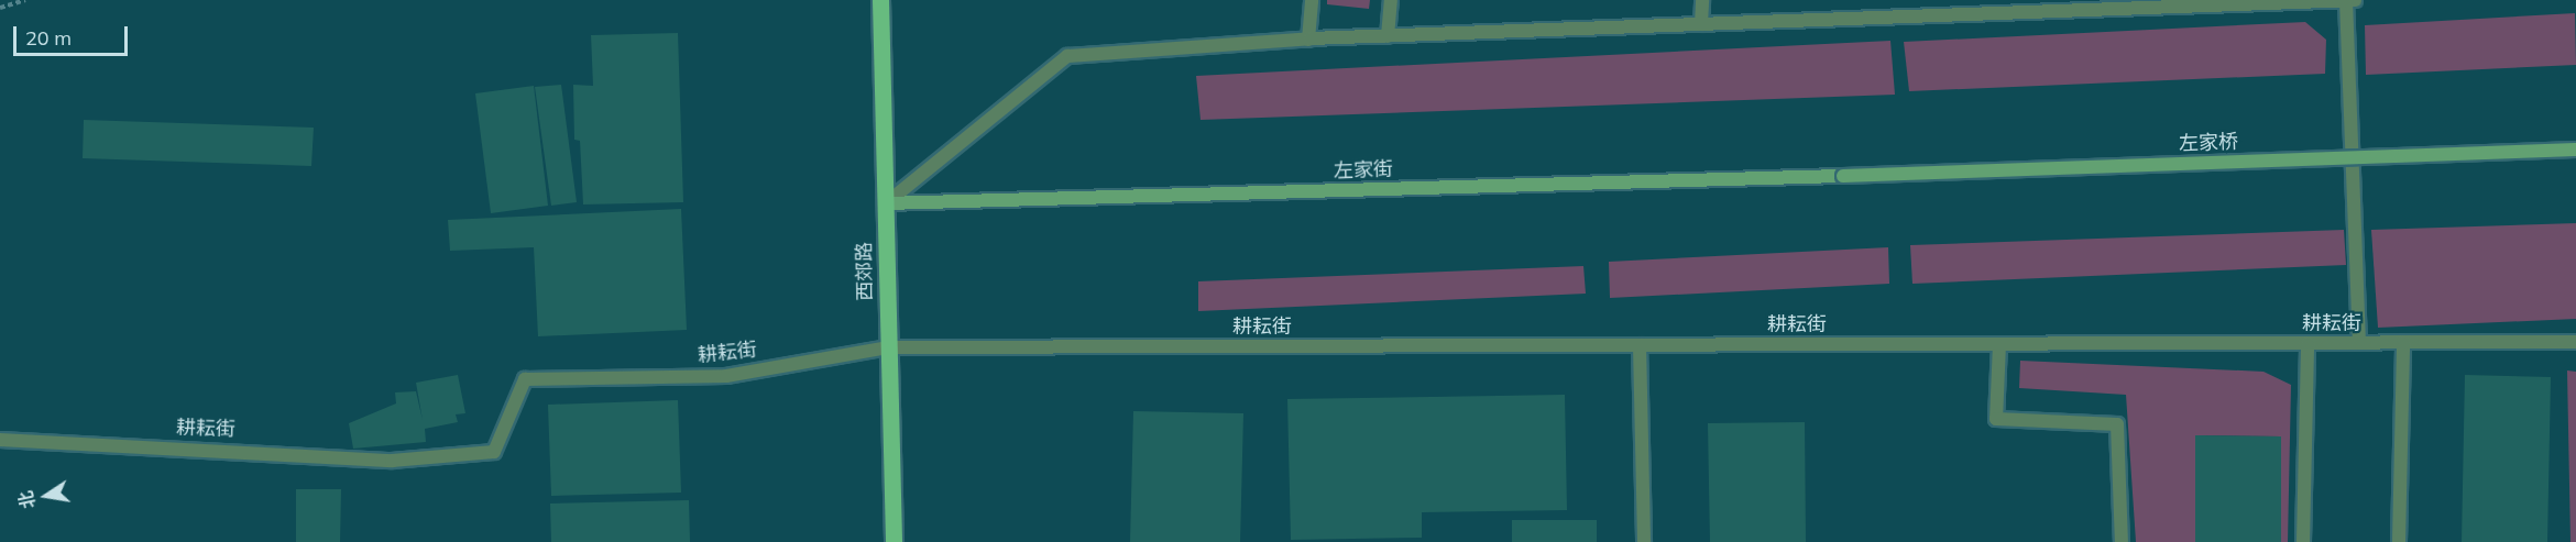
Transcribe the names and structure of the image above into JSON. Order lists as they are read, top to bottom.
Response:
{
  "streets": {
    "main road": ["左家桥", "左家街", "西郊路"],
    "street": ["耕耘街"]
  },
  "crossings": [
    ["左家桥", "左家街"],
    ["左家街", "西郊路"],
    ["西郊路", "耕耘街"]
  ],
  "scale_bar": "20 m",
  "north": "left"
}
